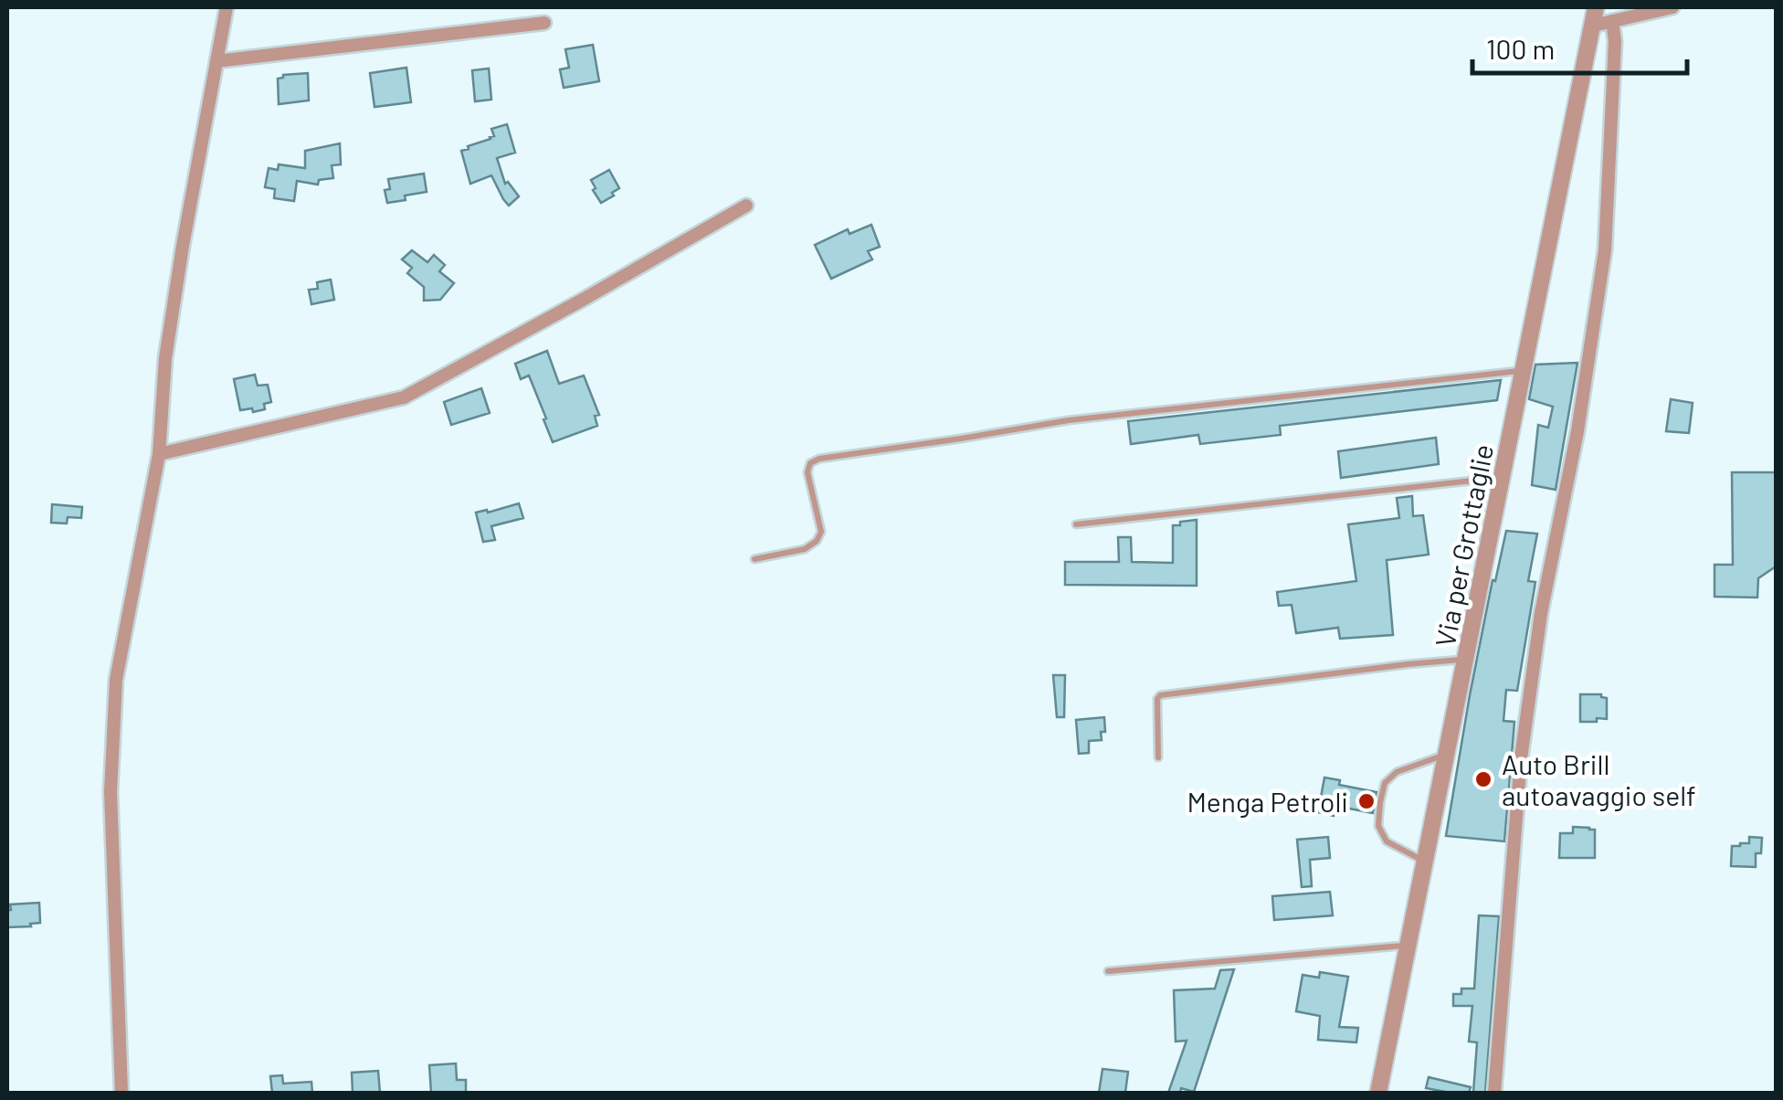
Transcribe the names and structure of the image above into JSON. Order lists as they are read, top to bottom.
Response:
{
  "streets": {
    "street": ["Via per Grottaglie"]
  },
  "places": ["Auto Brill autoavaggio self", "Menga Petroli"],
  "scale_bar": "100 m"
}
